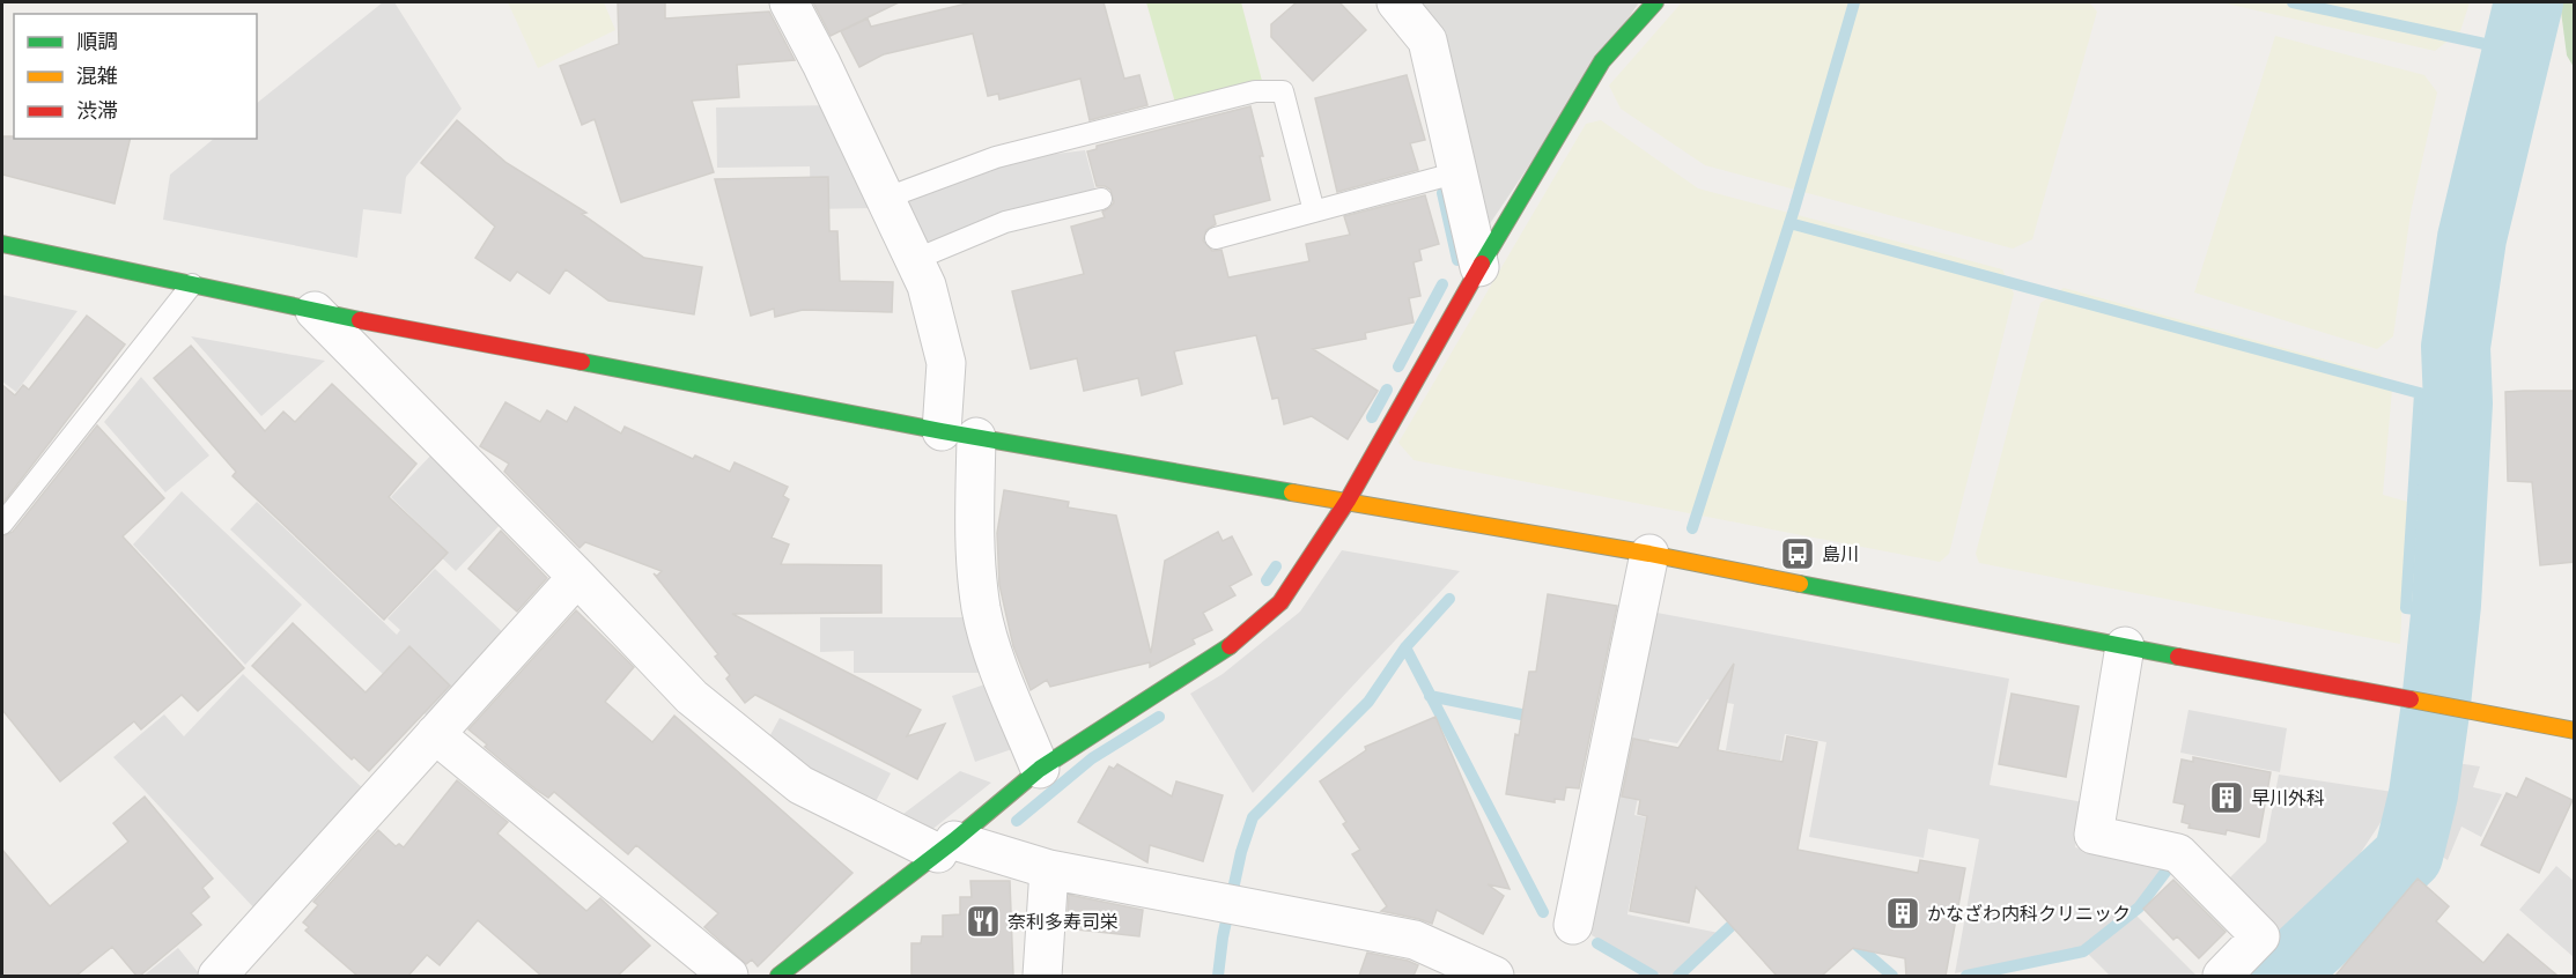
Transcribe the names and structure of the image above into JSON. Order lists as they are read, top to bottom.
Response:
{
  "places": {
    "bus stop": ["島川"],
    "building": ["早川外科", "かなざわ内科クリニック"],
    "restaurant": ["奈利多寿司栄"]
  },
  "legend": ["順調", "混雑", "渋滞"]
}
